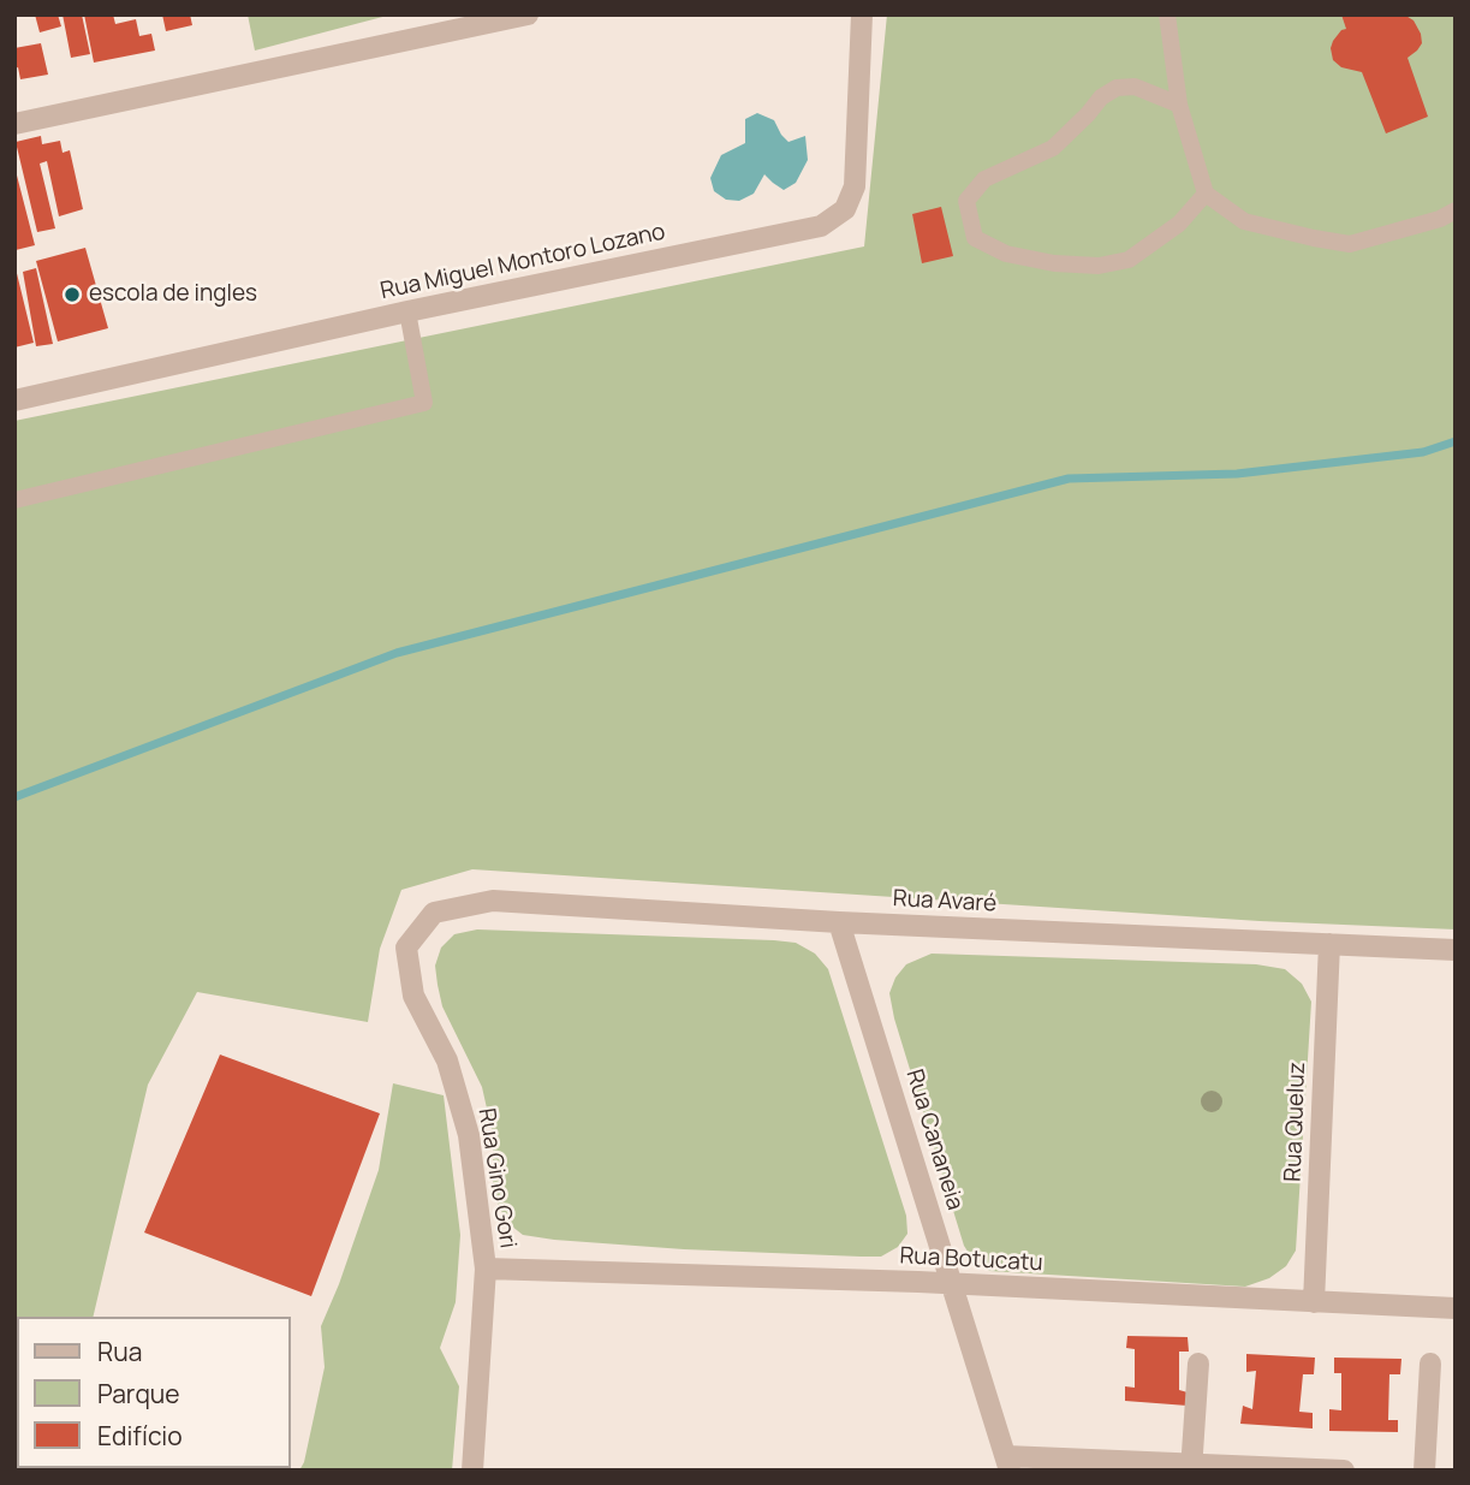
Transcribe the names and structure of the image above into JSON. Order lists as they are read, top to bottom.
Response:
{
  "streets": {
    "street": [
      "Rua Miguel Montoro Lozano",
      "Rua Avaré",
      "Rua Queluz",
      "Rua Cananeia",
      "Rua Gino Gori",
      "Rua Botucatu"
    ]
  },
  "crossings": [
    ["Rua Avaré", "Rua Queluz"],
    ["Rua Avaré", "Rua Cananeia"],
    ["Rua Avaré", "Rua Gino Gori"],
    ["Rua Queluz", "Rua Botucatu"],
    ["Rua Cananeia", "Rua Botucatu"],
    ["Rua Gino Gori", "Rua Botucatu"]
  ],
  "places": ["escola de ingles"],
  "legend": ["Rua", "Parque", "Edifício"]
}
